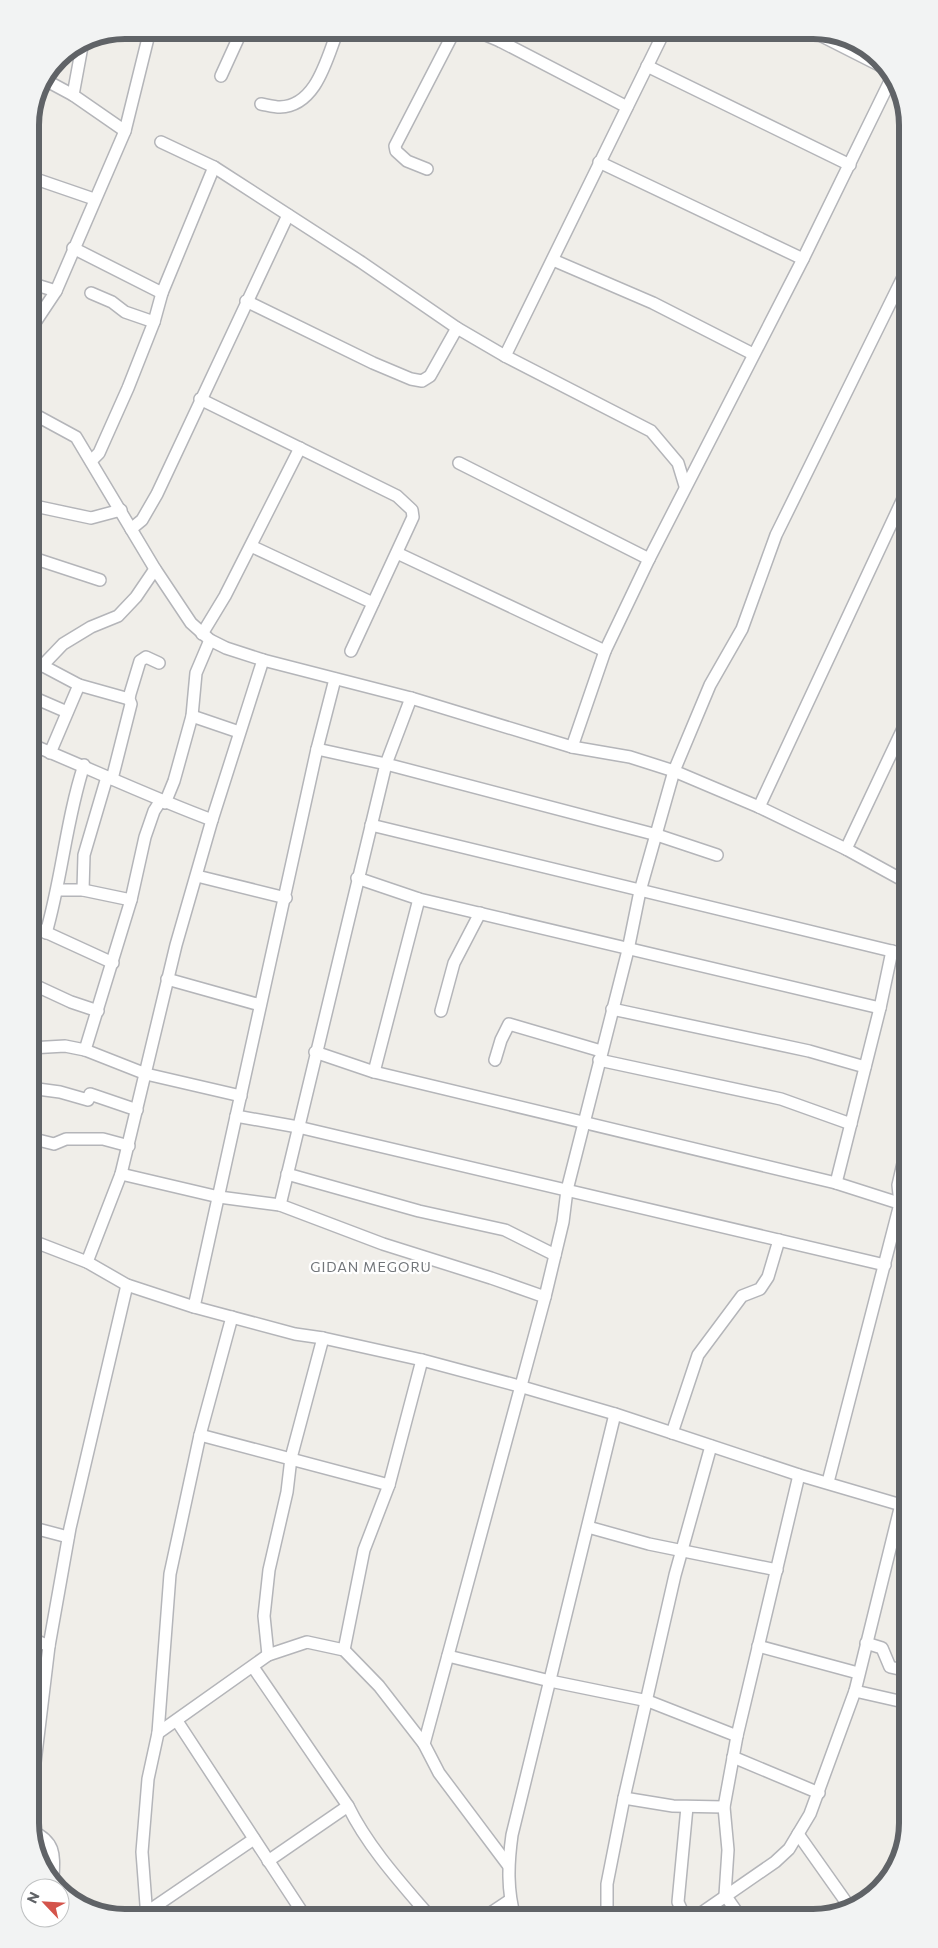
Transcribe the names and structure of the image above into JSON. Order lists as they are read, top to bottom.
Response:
{
  "districts": ["GIDAN MEGORU"],
  "north": "top left"
}
